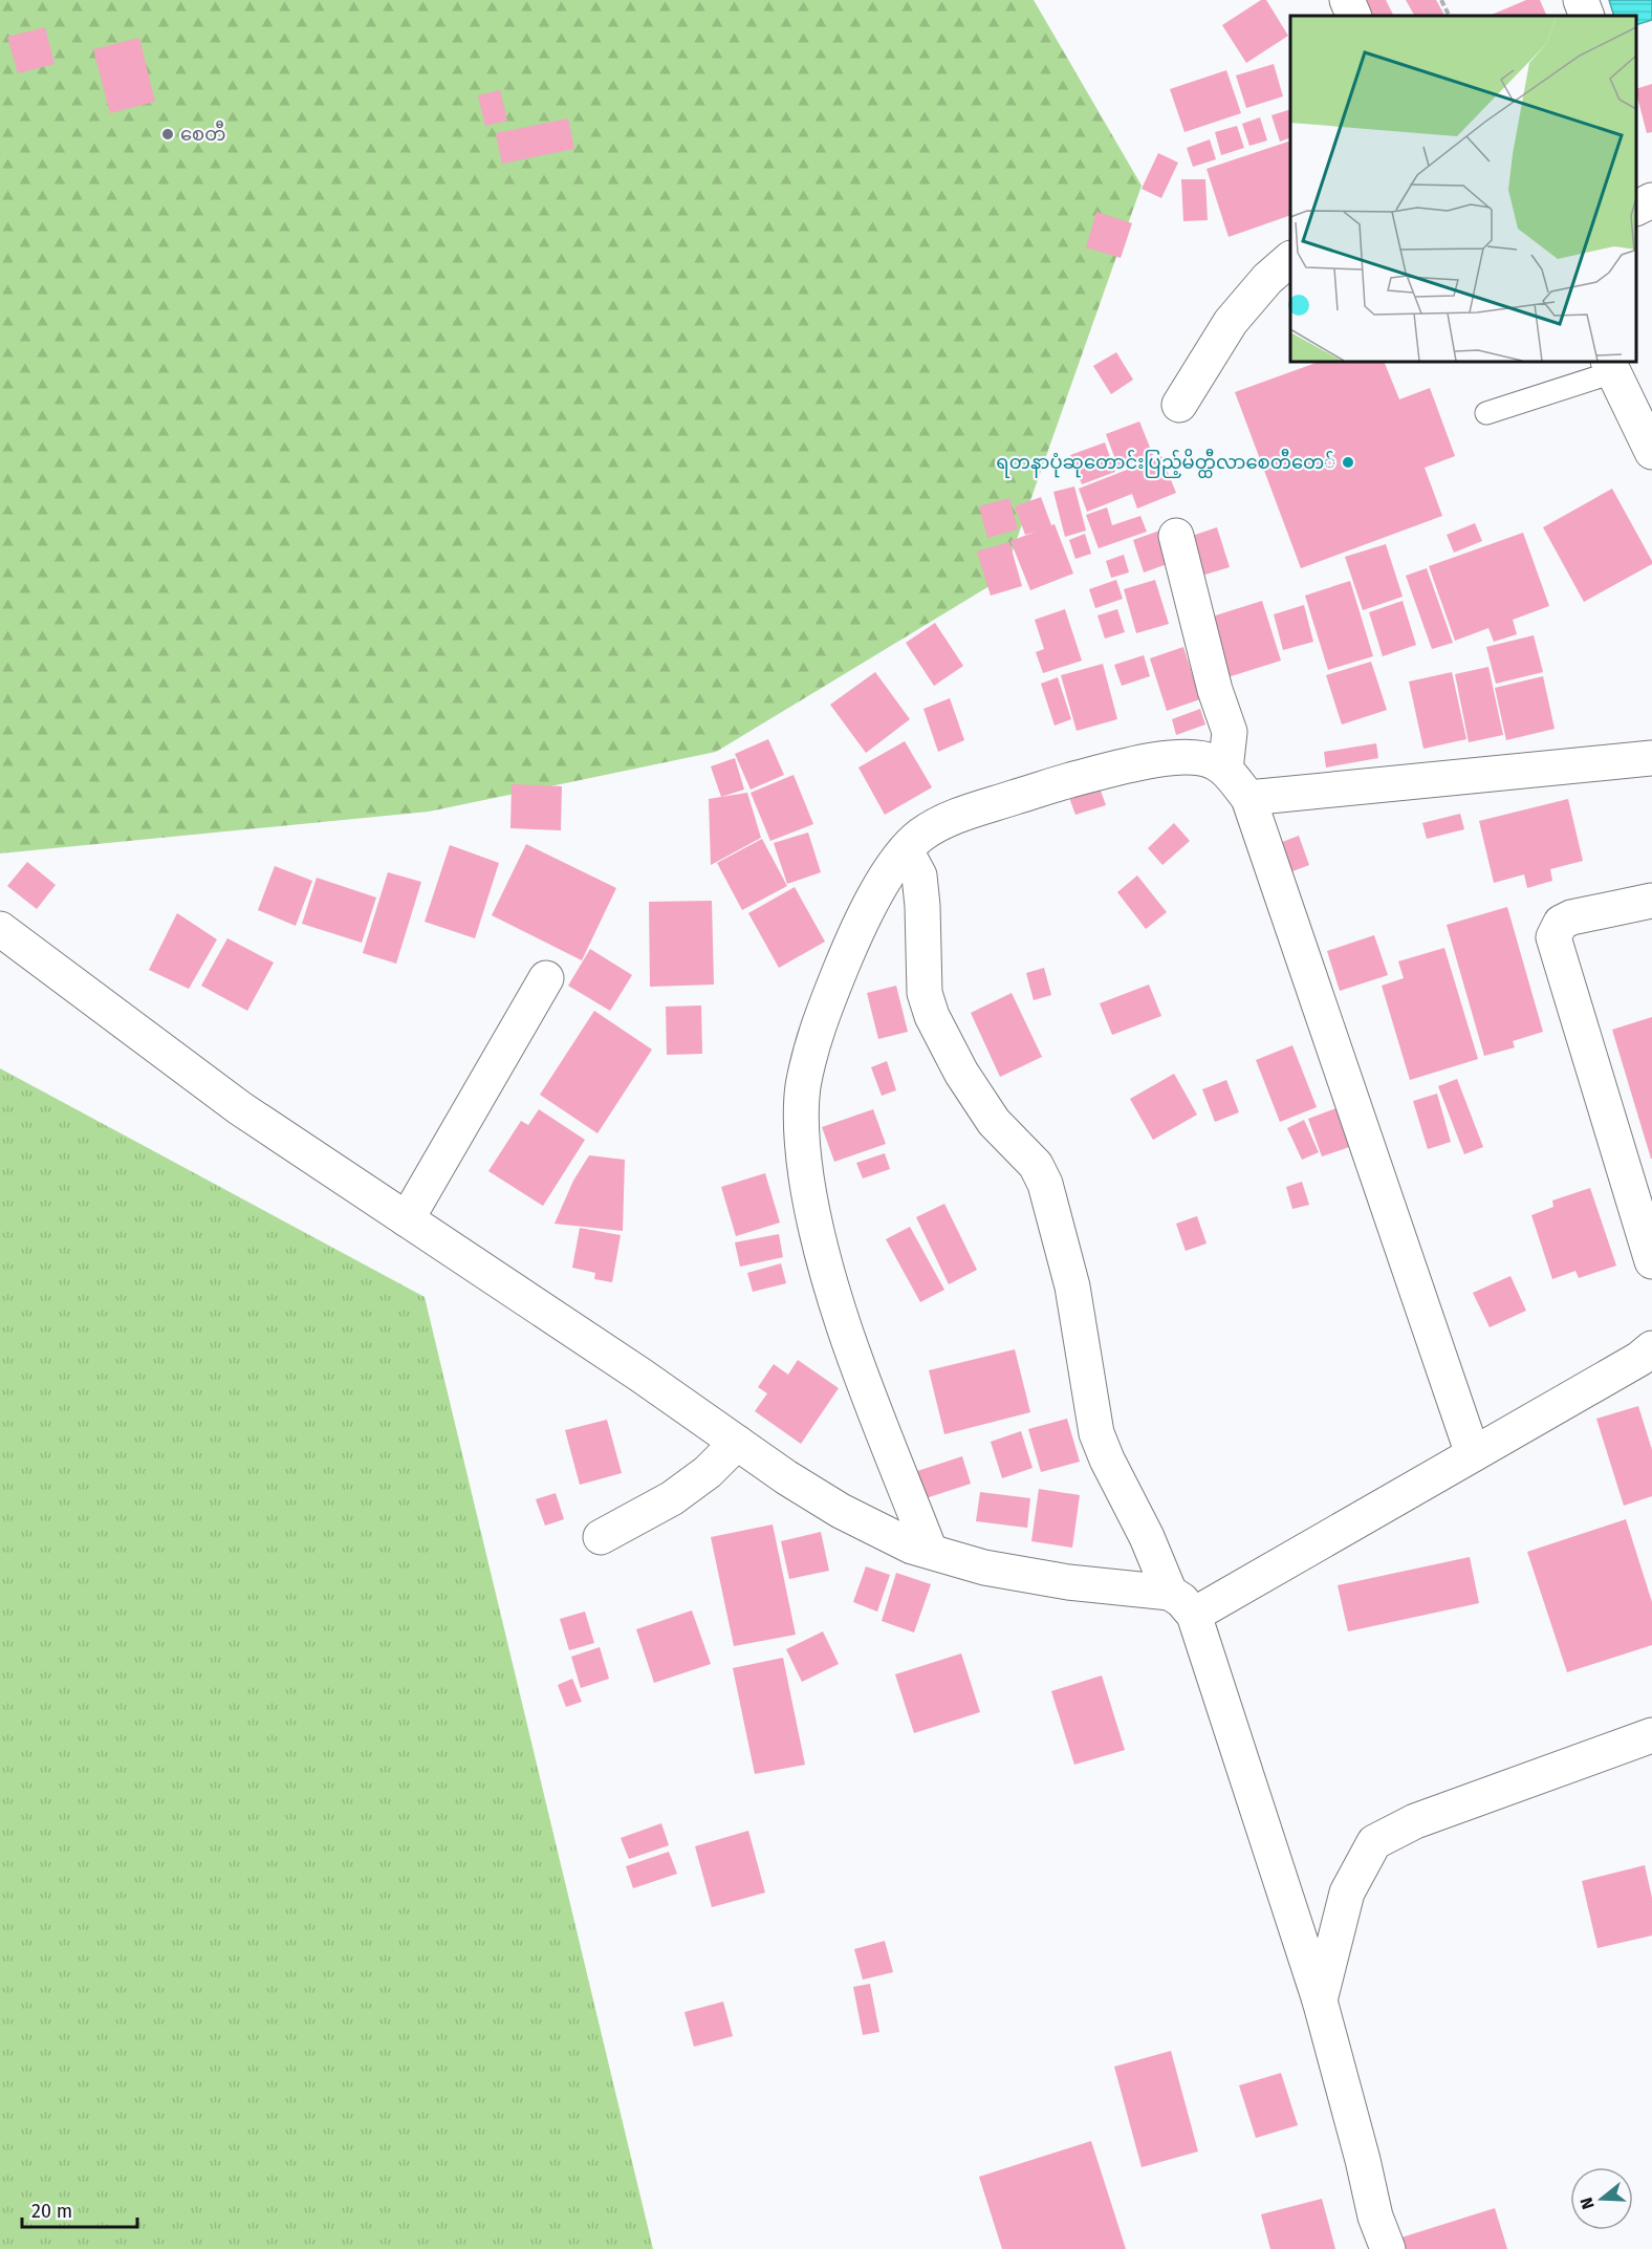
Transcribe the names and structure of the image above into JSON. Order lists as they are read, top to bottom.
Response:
{
  "places": ["စေတီ", "ရတနာပုံဆုတောင်းပြည့်မိတ္ထီလာစေတီတေ်"],
  "scale_bar": "20 m",
  "north": "left"
}
